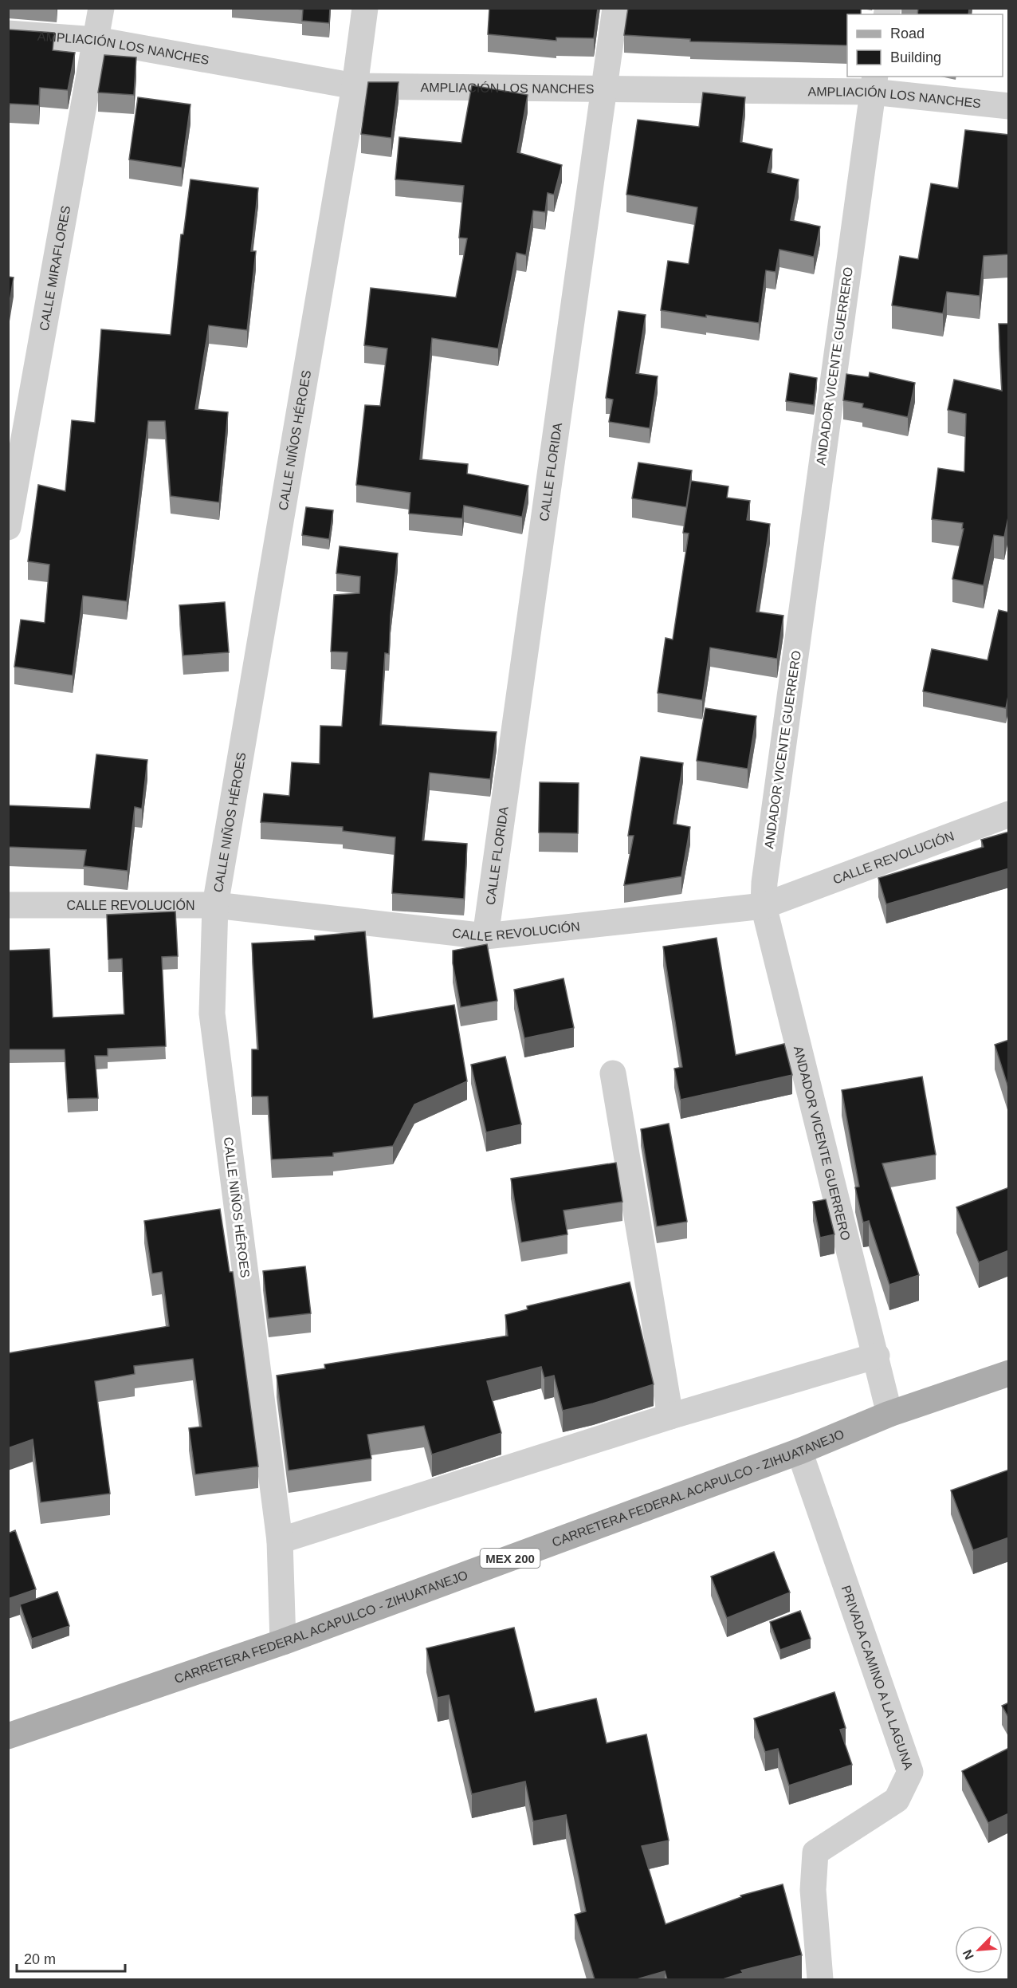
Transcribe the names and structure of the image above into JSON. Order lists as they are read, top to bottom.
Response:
{
  "streets": {
    "main road": ["CARRETERA FEDERAL ACAPULCO - ZIHUATANEJO", "MEX 200"],
    "street": [
      "AMPLIACIÓN LOS NANCHES",
      "CALLE MIRAFLORES",
      "ANDADOR VICENTE GUERRERO",
      "CALLE NIÑOS HÉROES",
      "CALLE FLORIDA",
      "CALLE REVOLUCIÓN",
      "PRIVADA CAMINO A LA LAGUNA"
    ]
  },
  "crossings": [
    ["AMPLIACIÓN LOS NANCHES", "CALLE MIRAFLORES"],
    ["AMPLIACIÓN LOS NANCHES", "ANDADOR VICENTE GUERRERO"],
    ["AMPLIACIÓN LOS NANCHES", "CALLE NIÑOS HÉROES"],
    ["AMPLIACIÓN LOS NANCHES", "CALLE FLORIDA"],
    ["ANDADOR VICENTE GUERRERO", "CALLE REVOLUCIÓN"],
    ["ANDADOR VICENTE GUERRERO", "CARRETERA FEDERAL ACAPULCO - ZIHUATANEJO"],
    ["CALLE NIÑOS HÉROES", "CALLE REVOLUCIÓN"],
    ["CALLE NIÑOS HÉROES", "CARRETERA FEDERAL ACAPULCO - ZIHUATANEJO"],
    ["CALLE FLORIDA", "CALLE REVOLUCIÓN"],
    ["CARRETERA FEDERAL ACAPULCO - ZIHUATANEJO", "PRIVADA CAMINO A LA LAGUNA"]
  ],
  "legend": ["Road", "Building"],
  "scale_bar": "20 m",
  "north": "bottom left"
}
